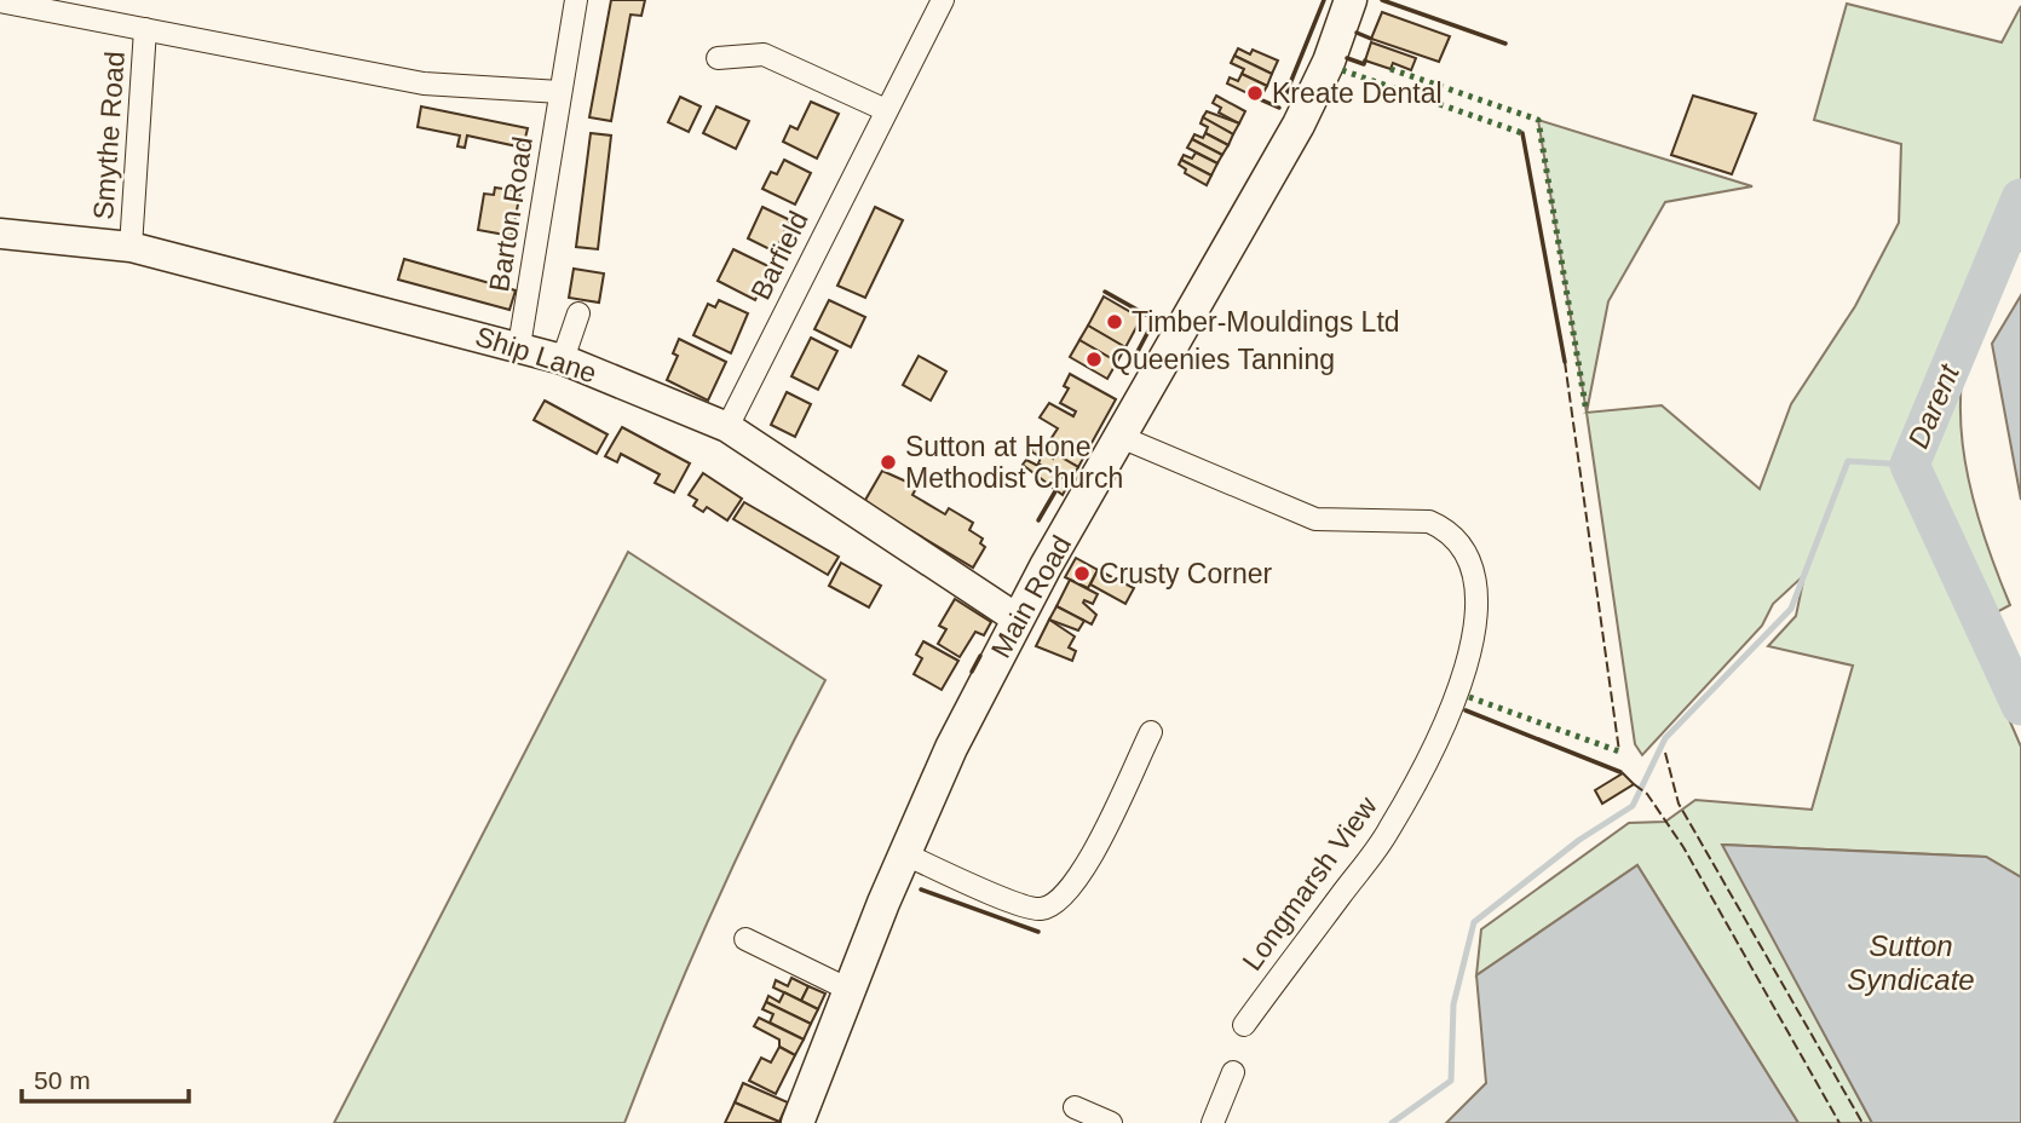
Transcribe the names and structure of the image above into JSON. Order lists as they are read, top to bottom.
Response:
{
  "streets": {
    "main road": ["Main Road"],
    "street": [
      "Smythe Road",
      "Barton Road",
      "Barfield",
      "Ship Lane",
      "Longmarsh View"
    ]
  },
  "crossings": [
    ["Smythe Road", "Ship Lane"],
    ["Barton Road", "Ship Lane"],
    ["Barfield", "Ship Lane"],
    ["Ship Lane", "Main Road"],
    ["Main Road", "Longmarsh View"]
  ],
  "water": ["Darent", "Sutton Syndicate"],
  "places": [
    "Kreate Dental",
    "Timber-Mouldings Ltd",
    "Queenies Tanning",
    "Sutton at Hone Methodist Church",
    "Crusty Corner"
  ],
  "scale_bar": "50 m"
}
